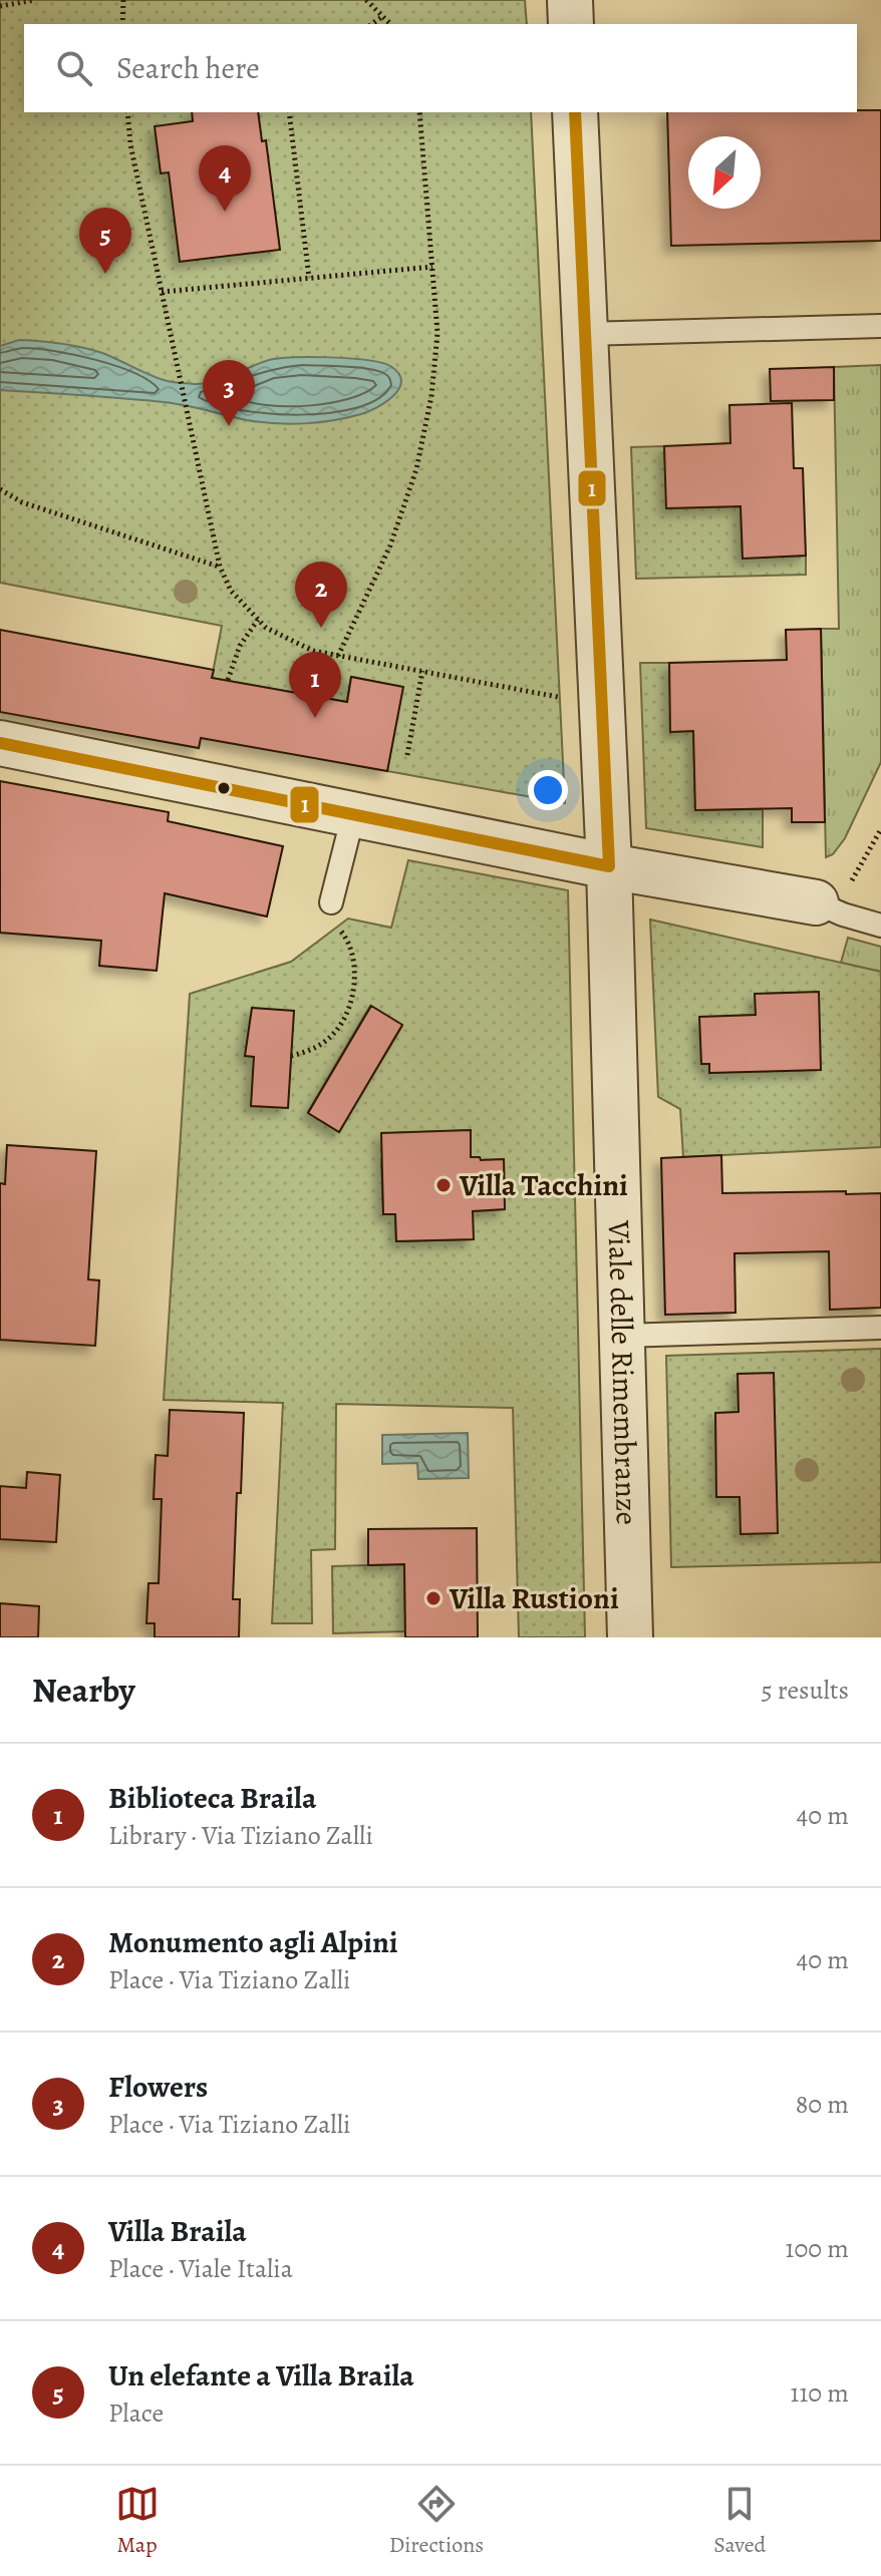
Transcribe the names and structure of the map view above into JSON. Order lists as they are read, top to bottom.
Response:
{
  "streets": {
    "street": ["Viale delle Rimembranze"]
  },
  "places": ["Villa Tacchini", "Villa Rustioni"],
  "lines": ["transit line 1"],
  "north": "bottom left",
  "page": {
    "search": "Search here",
    "pins": [
      "4",
      "5",
      "3",
      "2",
      "1"
    ],
    "heading": ["Nearby", "5 results"],
    "list": [
      {
        "mark": "1",
        "name": "Biblioteca Braila",
        "note": "Library · Via Tiziano Zalli",
        "value": "40 m"
      },
      {
        "mark": "2",
        "name": "Monumento agli Alpini",
        "note": "Place · Via Tiziano Zalli",
        "value": "40 m"
      },
      {
        "mark": "3",
        "name": "Flowers",
        "note": "Place · Via Tiziano Zalli",
        "value": "80 m"
      },
      {
        "mark": "4",
        "name": "Villa Braila",
        "note": "Place · Viale Italia",
        "value": "100 m"
      },
      {
        "mark": "5",
        "name": "Un elefante a Villa Braila",
        "note": "Place",
        "value": "110 m"
      }
    ],
    "nav": ["Map", "Directions", "Saved"]
  }
}
